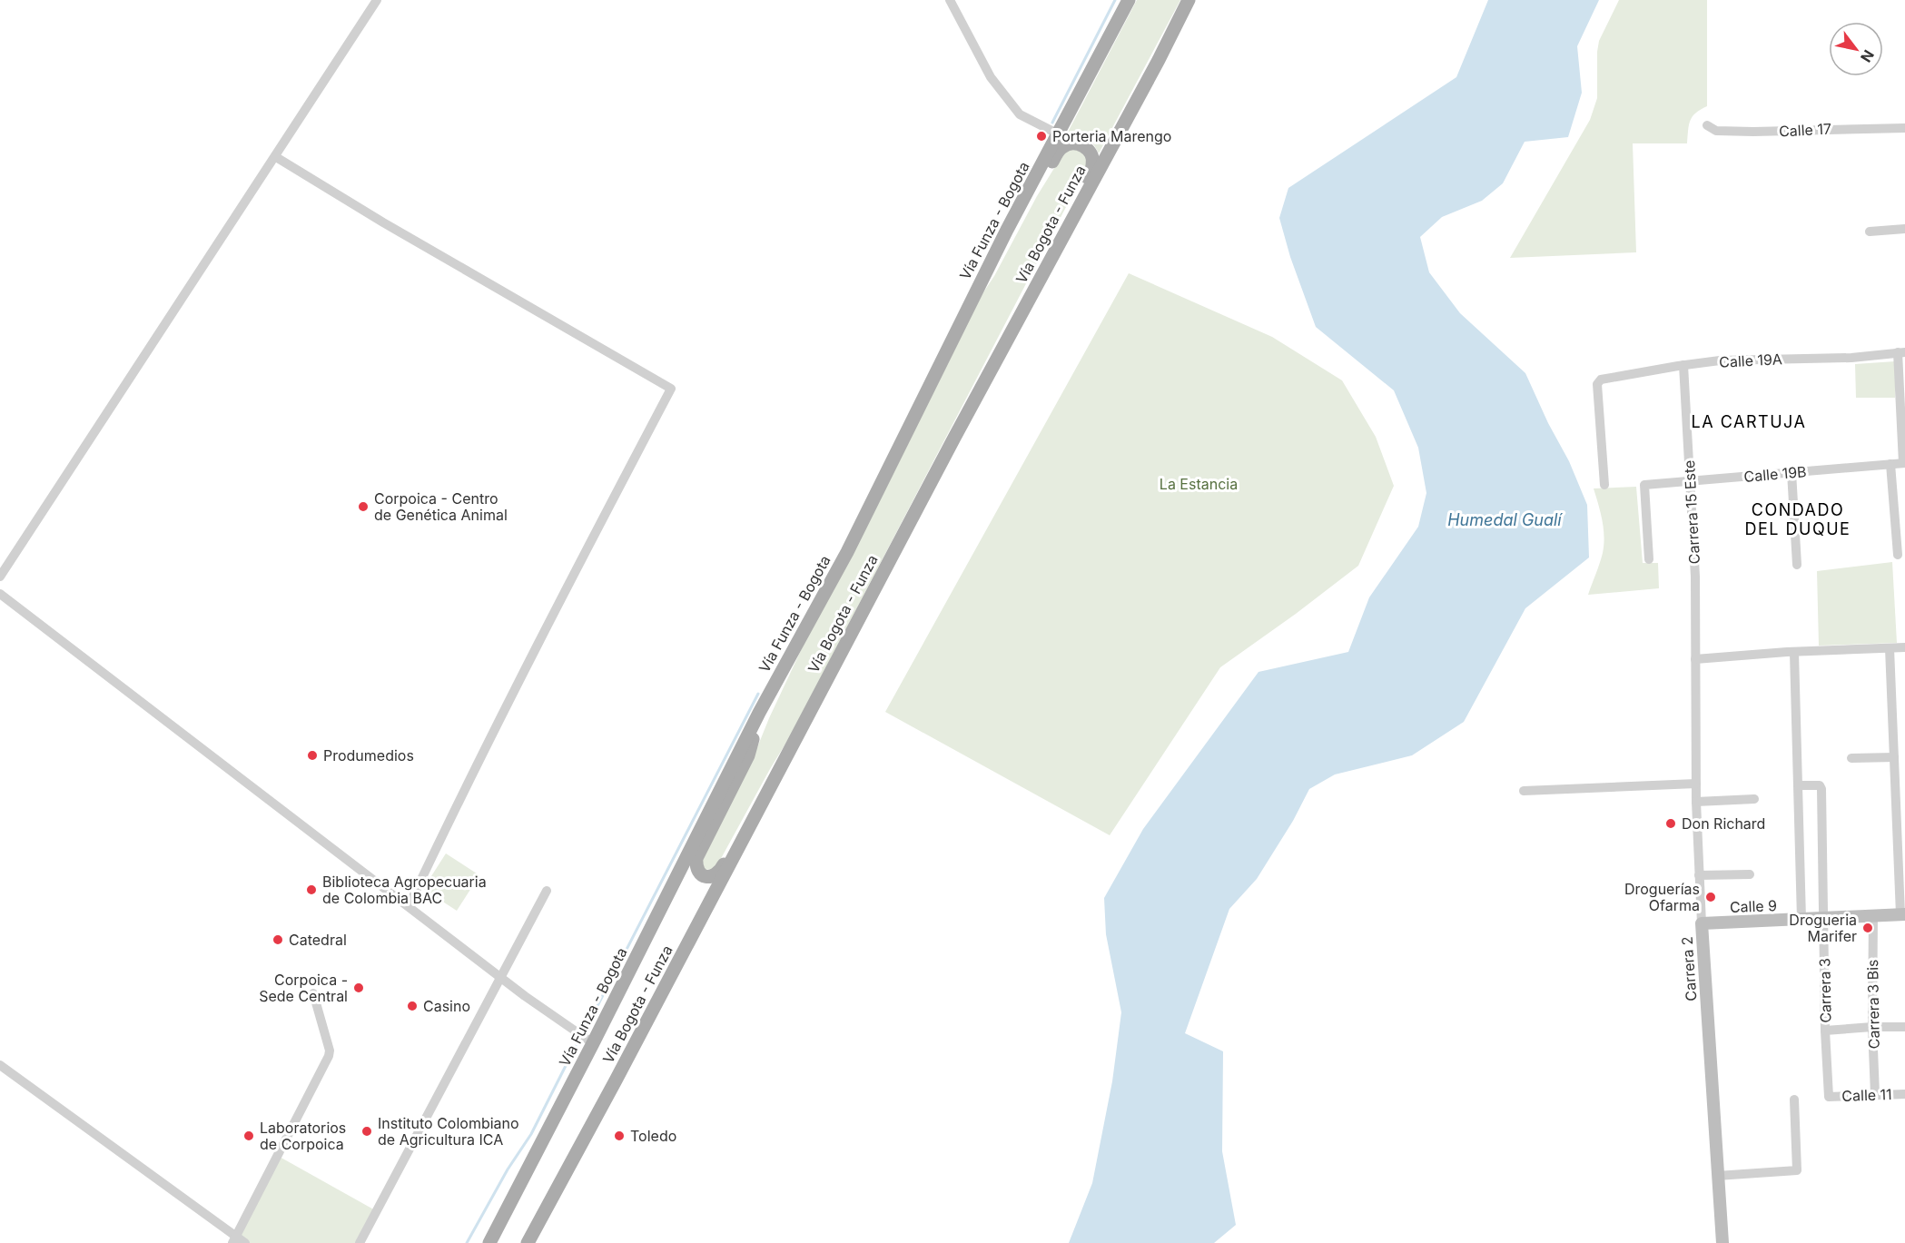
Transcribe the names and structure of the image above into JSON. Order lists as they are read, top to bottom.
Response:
{
  "streets": {
    "main road": [
      "Vía Funza - Bogota",
      "Vía Bogota - Funza",
      "Calle 9",
      "Carrera 2"
    ],
    "street": [
      "Calle 17",
      "Calle 19A",
      "Calle 19B",
      "Carrera 15 Este",
      "Carrera 3",
      "Carrera 3 Bis",
      "Calle 11"
    ]
  },
  "crossings": [
    ["Calle 19A", "Carrera 15 Este"],
    ["Calle 19B", "Carrera 15 Este"],
    ["Carrera 15 Este", "Carrera 2"],
    ["Calle 9", "Carrera 2"],
    ["Calle 9", "Carrera 3"],
    ["Calle 9", "Carrera 3 Bis"],
    ["Carrera 3", "Calle 11"],
    ["Carrera 3 Bis", "Calle 11"]
  ],
  "districts": ["LA CARTUJA", "CONDADO DEL DUQUE"],
  "water": ["Humedal Gualí"],
  "parks": ["La Estancia"],
  "places": [
    "Porteria Marengo",
    "Corpoica - Centro de Genética Animal",
    "Produmedios",
    "Don Richard",
    "Biblioteca Agropecuaria de Colombia BAC",
    "Droguerías Ofarma",
    "Drogueria Marifer",
    "Catedral",
    "Corpoica - Sede Central",
    "Casino",
    "Instituto Colombiano de Agricultura ICA",
    "Laboratorios de Corpoica",
    "Toledo"
  ],
  "north": "bottom right"
}
